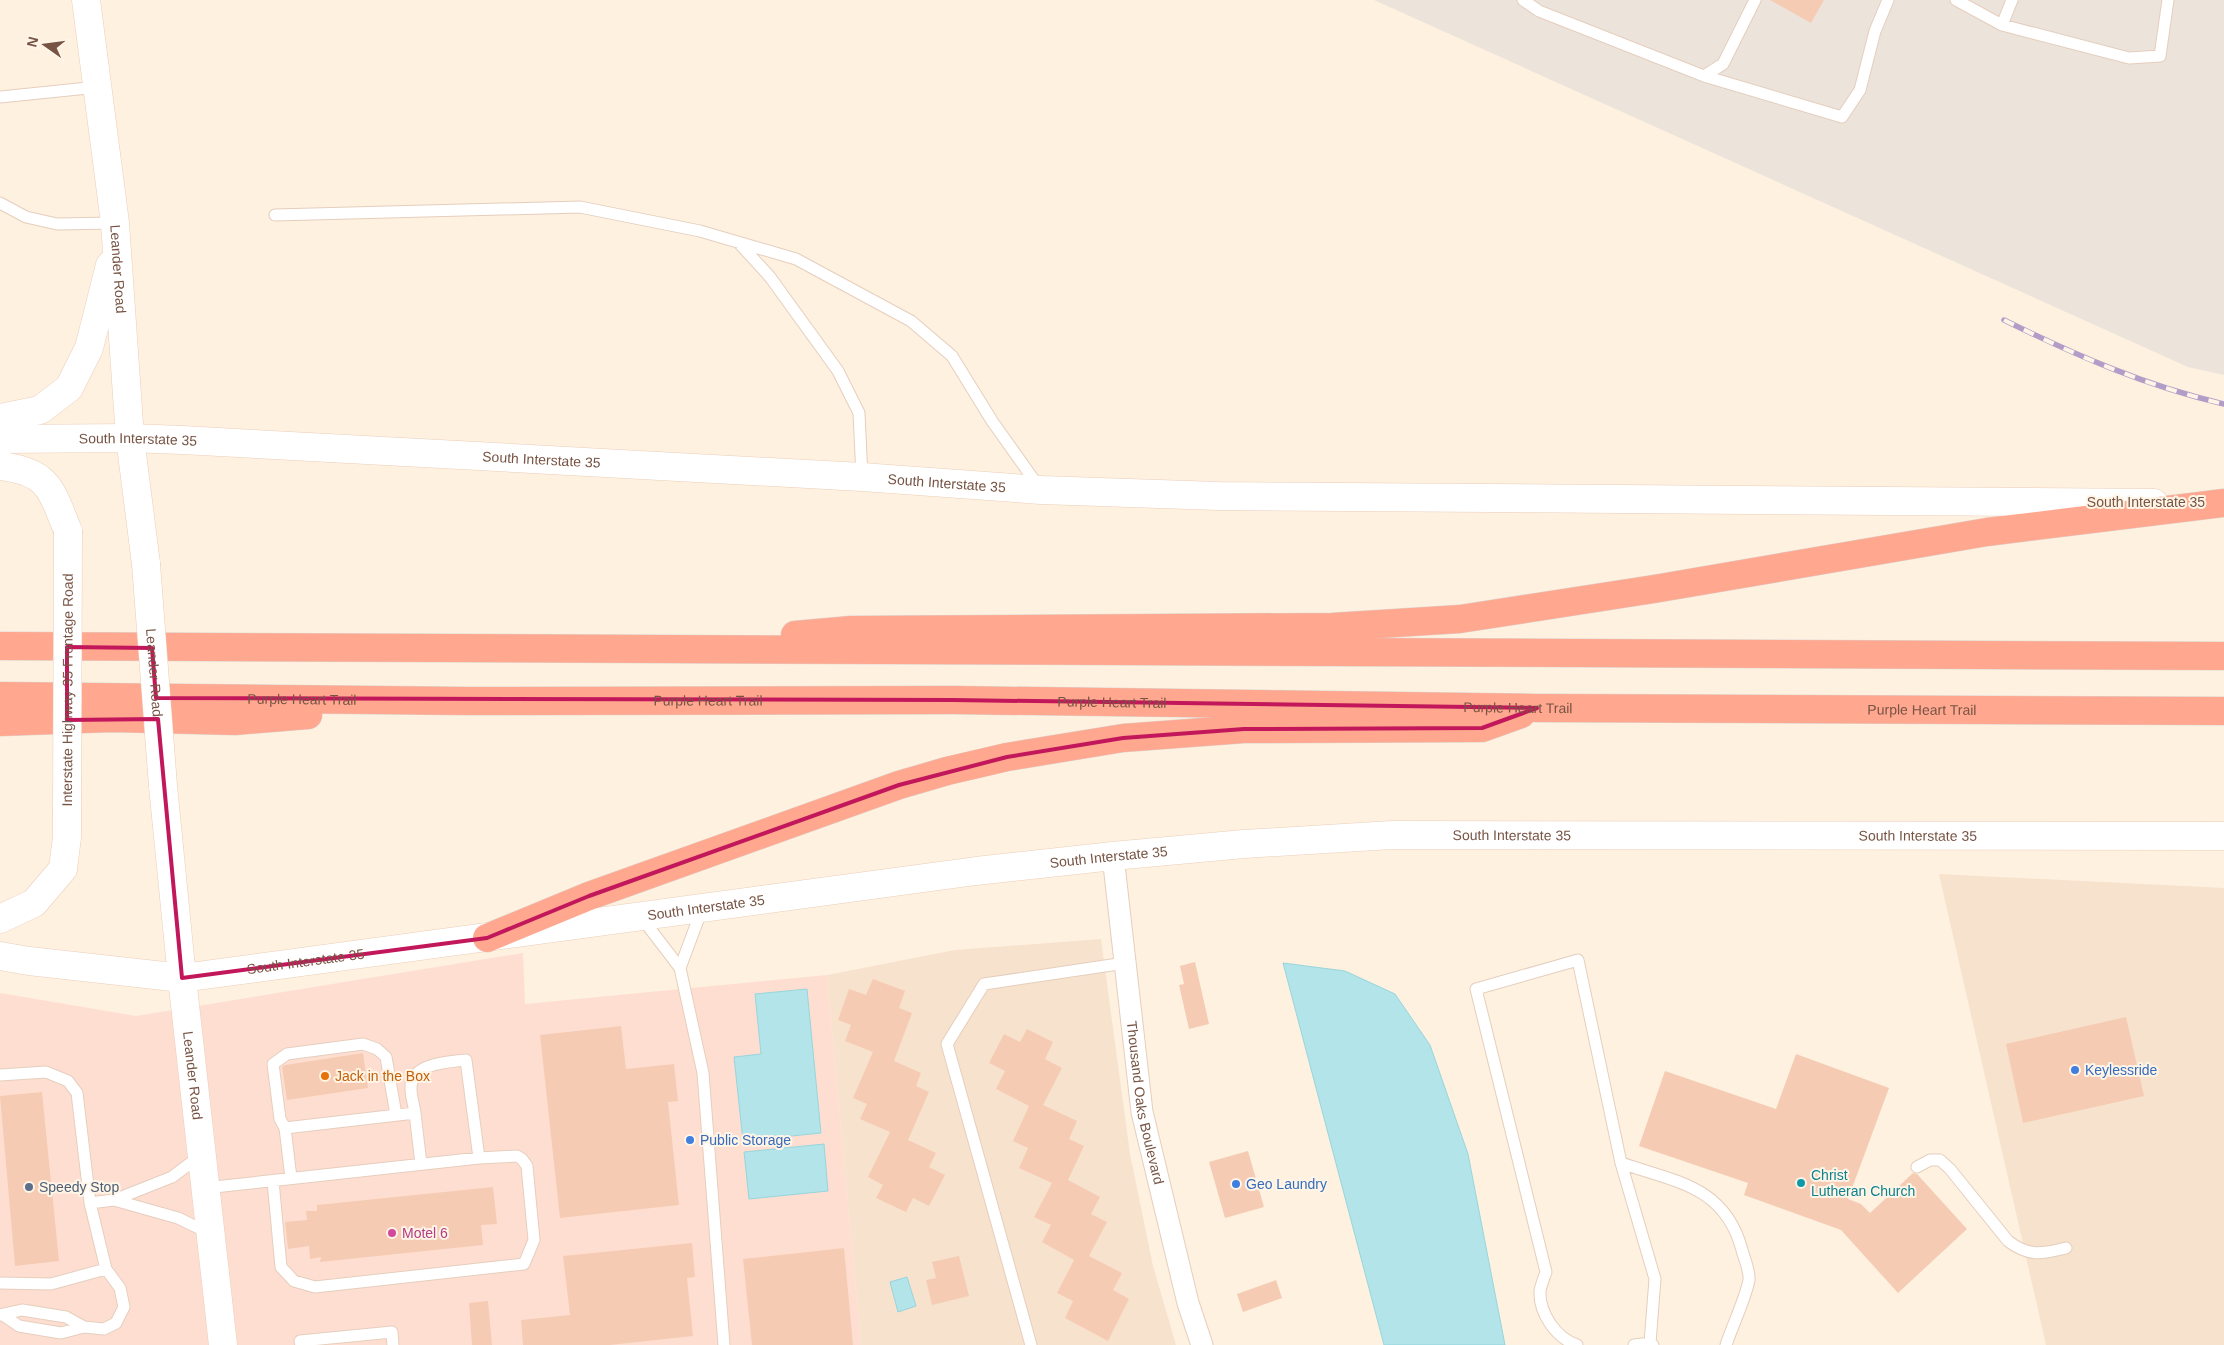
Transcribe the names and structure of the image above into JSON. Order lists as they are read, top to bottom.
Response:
{
  "streets": {
    "highway": ["Purple Heart Trail"],
    "main road": ["Leander Road", "South Interstate 35", "Interstate Highway 35 Frontage Road"],
    "street": ["Thousand Oaks Boulevard"]
  },
  "crossings": [
    ["Leander Road", "South Interstate 35"],
    ["South Interstate 35", "Thousand Oaks Boulevard"]
  ],
  "places": [
    "Keylessride",
    "Jack in the Box",
    "Public Storage",
    "Christ Lutheran Church",
    "Geo Laundry",
    "Speedy Stop",
    "Motel 6"
  ],
  "north": "left"
}
